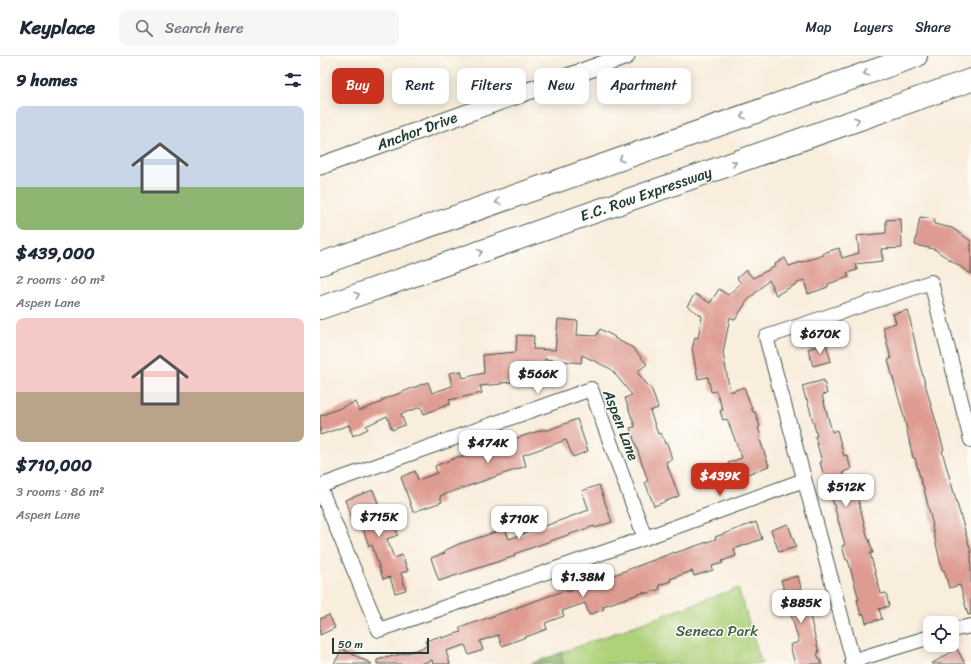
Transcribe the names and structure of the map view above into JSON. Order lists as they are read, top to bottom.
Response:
{
  "streets": {
    "highway": ["E.C. Row Expressway"],
    "street": ["Anchor Drive", "Aspen Lane"]
  },
  "parks": ["Seneca Park"],
  "scale_bar": "50 m",
  "page": {
    "header": "Keyplace",
    "search": "Search here",
    "nav": ["Map", "Layers", "Share"],
    "heading": "9 homes",
    "chip": [
      "Buy",
      "Rent",
      "Filters",
      "New",
      "Apartment"
    ],
    "list": [
      {
        "name": "$439,000",
        "note": "2 rooms · 60 m² · Aspen Lane"
      },
      {
        "name": "$710,000",
        "note": "3 rooms · 86 m² · Aspen Lane"
      }
    ],
    "price": [
      "$670K",
      "$566K",
      "$474K",
      "$439K",
      "$512K",
      "$715K",
      "$710K",
      "$1.38M",
      "$885K"
    ],
    "scale": "50 m"
  }
}
